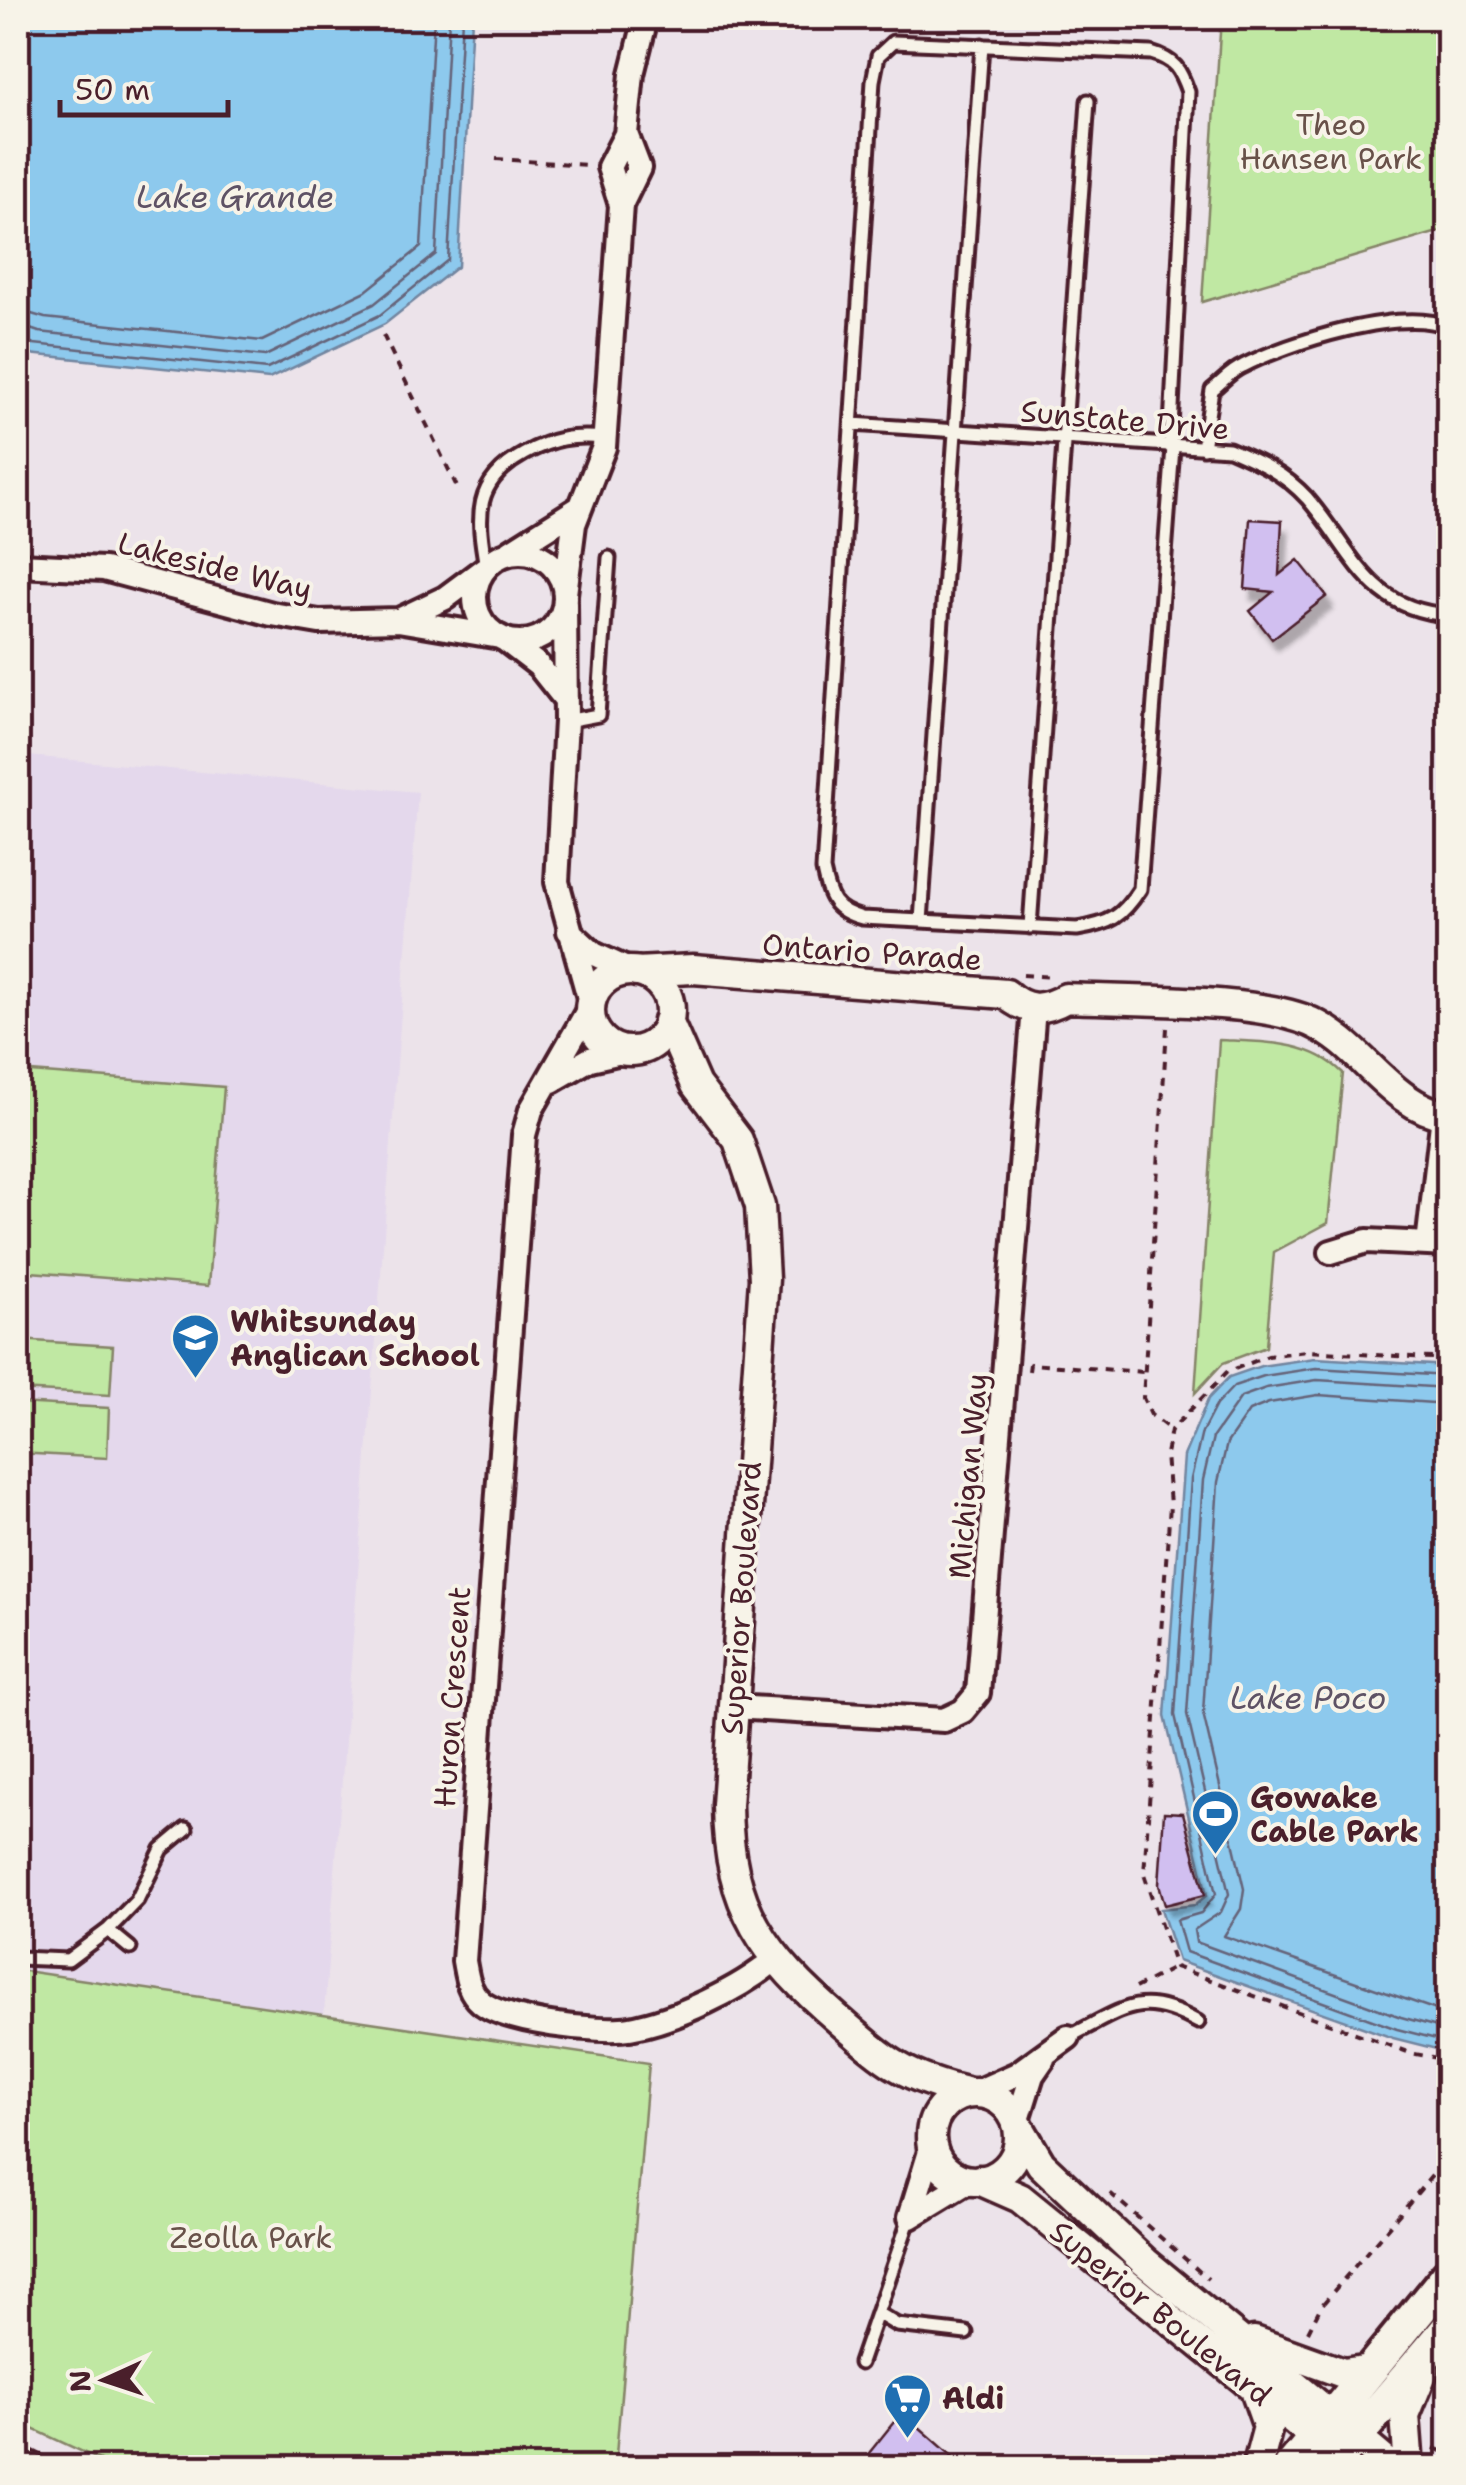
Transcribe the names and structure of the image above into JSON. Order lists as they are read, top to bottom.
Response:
{
  "streets": {
    "street": [
      "Lakeside Way",
      "Ontario Parade",
      "Michigan Way",
      "Superior Boulevard",
      "Huron Crescent"
    ],
    "lane": ["Sunstate Drive"]
  },
  "crossings": [
    ["Ontario Parade", "Michigan Way"],
    ["Ontario Parade", "Superior Boulevard"],
    ["Ontario Parade", "Huron Crescent"],
    ["Michigan Way", "Superior Boulevard"],
    ["Superior Boulevard", "Huron Crescent"]
  ],
  "water": ["Lake Grande", "Lake Poco"],
  "parks": ["Theo Hansen Park", "Zeolla Park"],
  "places": {
    "school or university": ["Whitsunday Anglican School"],
    "sports": ["Gowake Cable Park"],
    "supermarket": ["Aldi"]
  },
  "scale_bar": "50 m",
  "north": "left"
}
